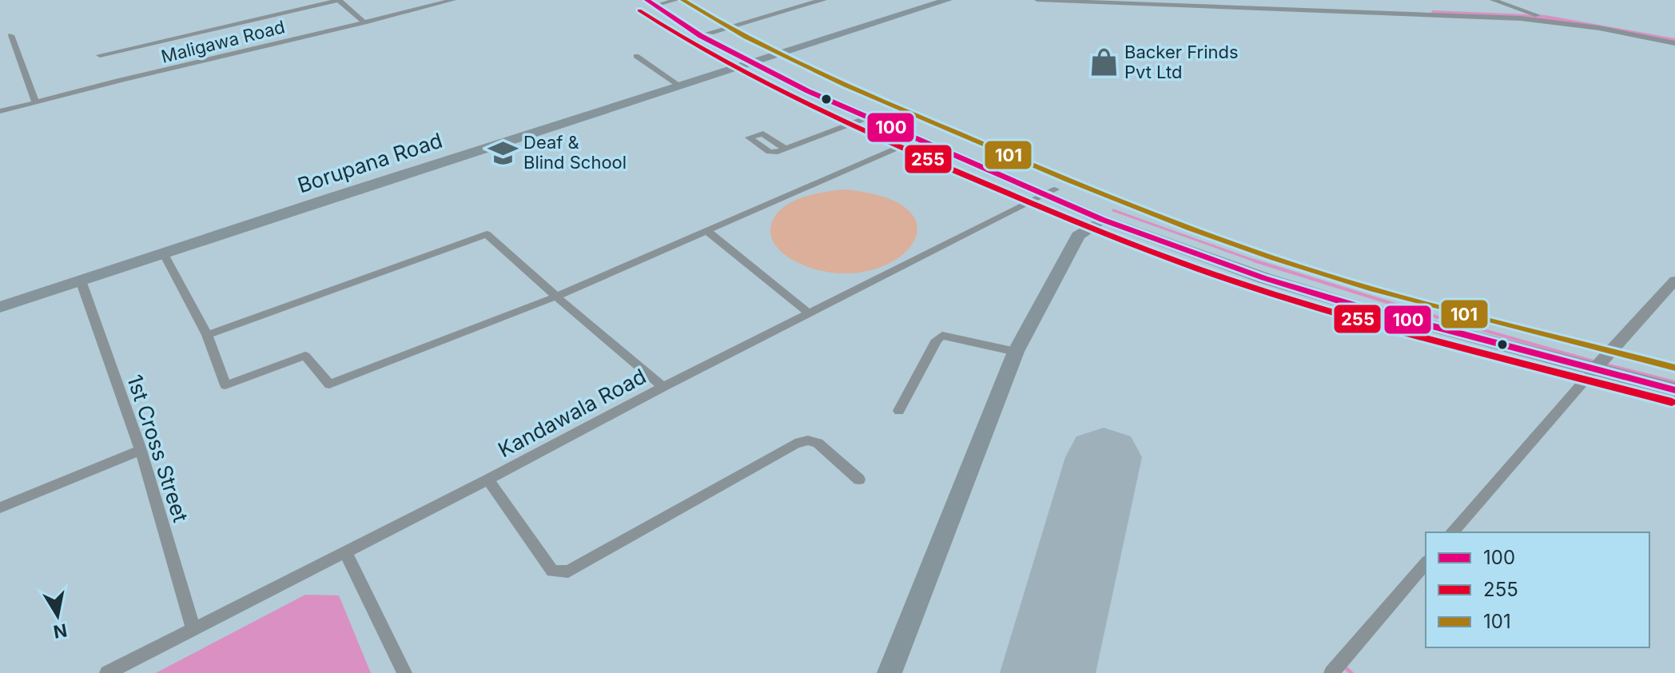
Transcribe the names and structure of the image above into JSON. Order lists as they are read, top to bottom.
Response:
{
  "streets": {
    "main road": ["Borupana Road"],
    "street": ["Maligawa Road", "Kandawala Road", "1st Cross Street"]
  },
  "crossings": [
    ["Borupana Road", "1st Cross Street"],
    ["Kandawala Road", "1st Cross Street"]
  ],
  "places": {
    "shop": ["Backer Frinds Pvt Ltd"],
    "school or university": ["Deaf & Blind School"]
  },
  "lines": ["transit line 100", "transit line 101", "transit line 255"],
  "legend": ["100", "255", "101"],
  "north": "bottom"
}
